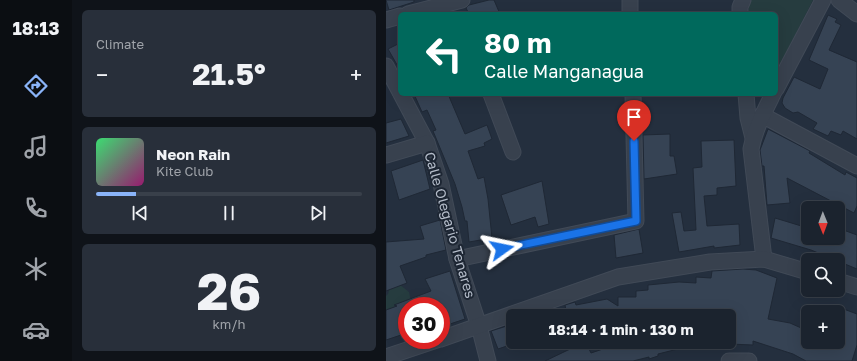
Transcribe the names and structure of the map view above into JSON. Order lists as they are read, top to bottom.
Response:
{
  "streets": {
    "street": ["Calle Olegario Tenares"]
  },
  "north": "bottom",
  "page": {
    "tabs": "18:13",
    "tile": [
      "Climate",
      ["26", "km/h"]
    ],
    "turn": ["80 m", "Calle Manganagua"],
    "heat": ["−", "21.5°", "+"],
    "song": ["Neon Rain", "Kite Club"],
    "map_buttons": "+",
    "limit": "30",
    "trip": "18:14 · 1 min · 130 m"
  }
}
